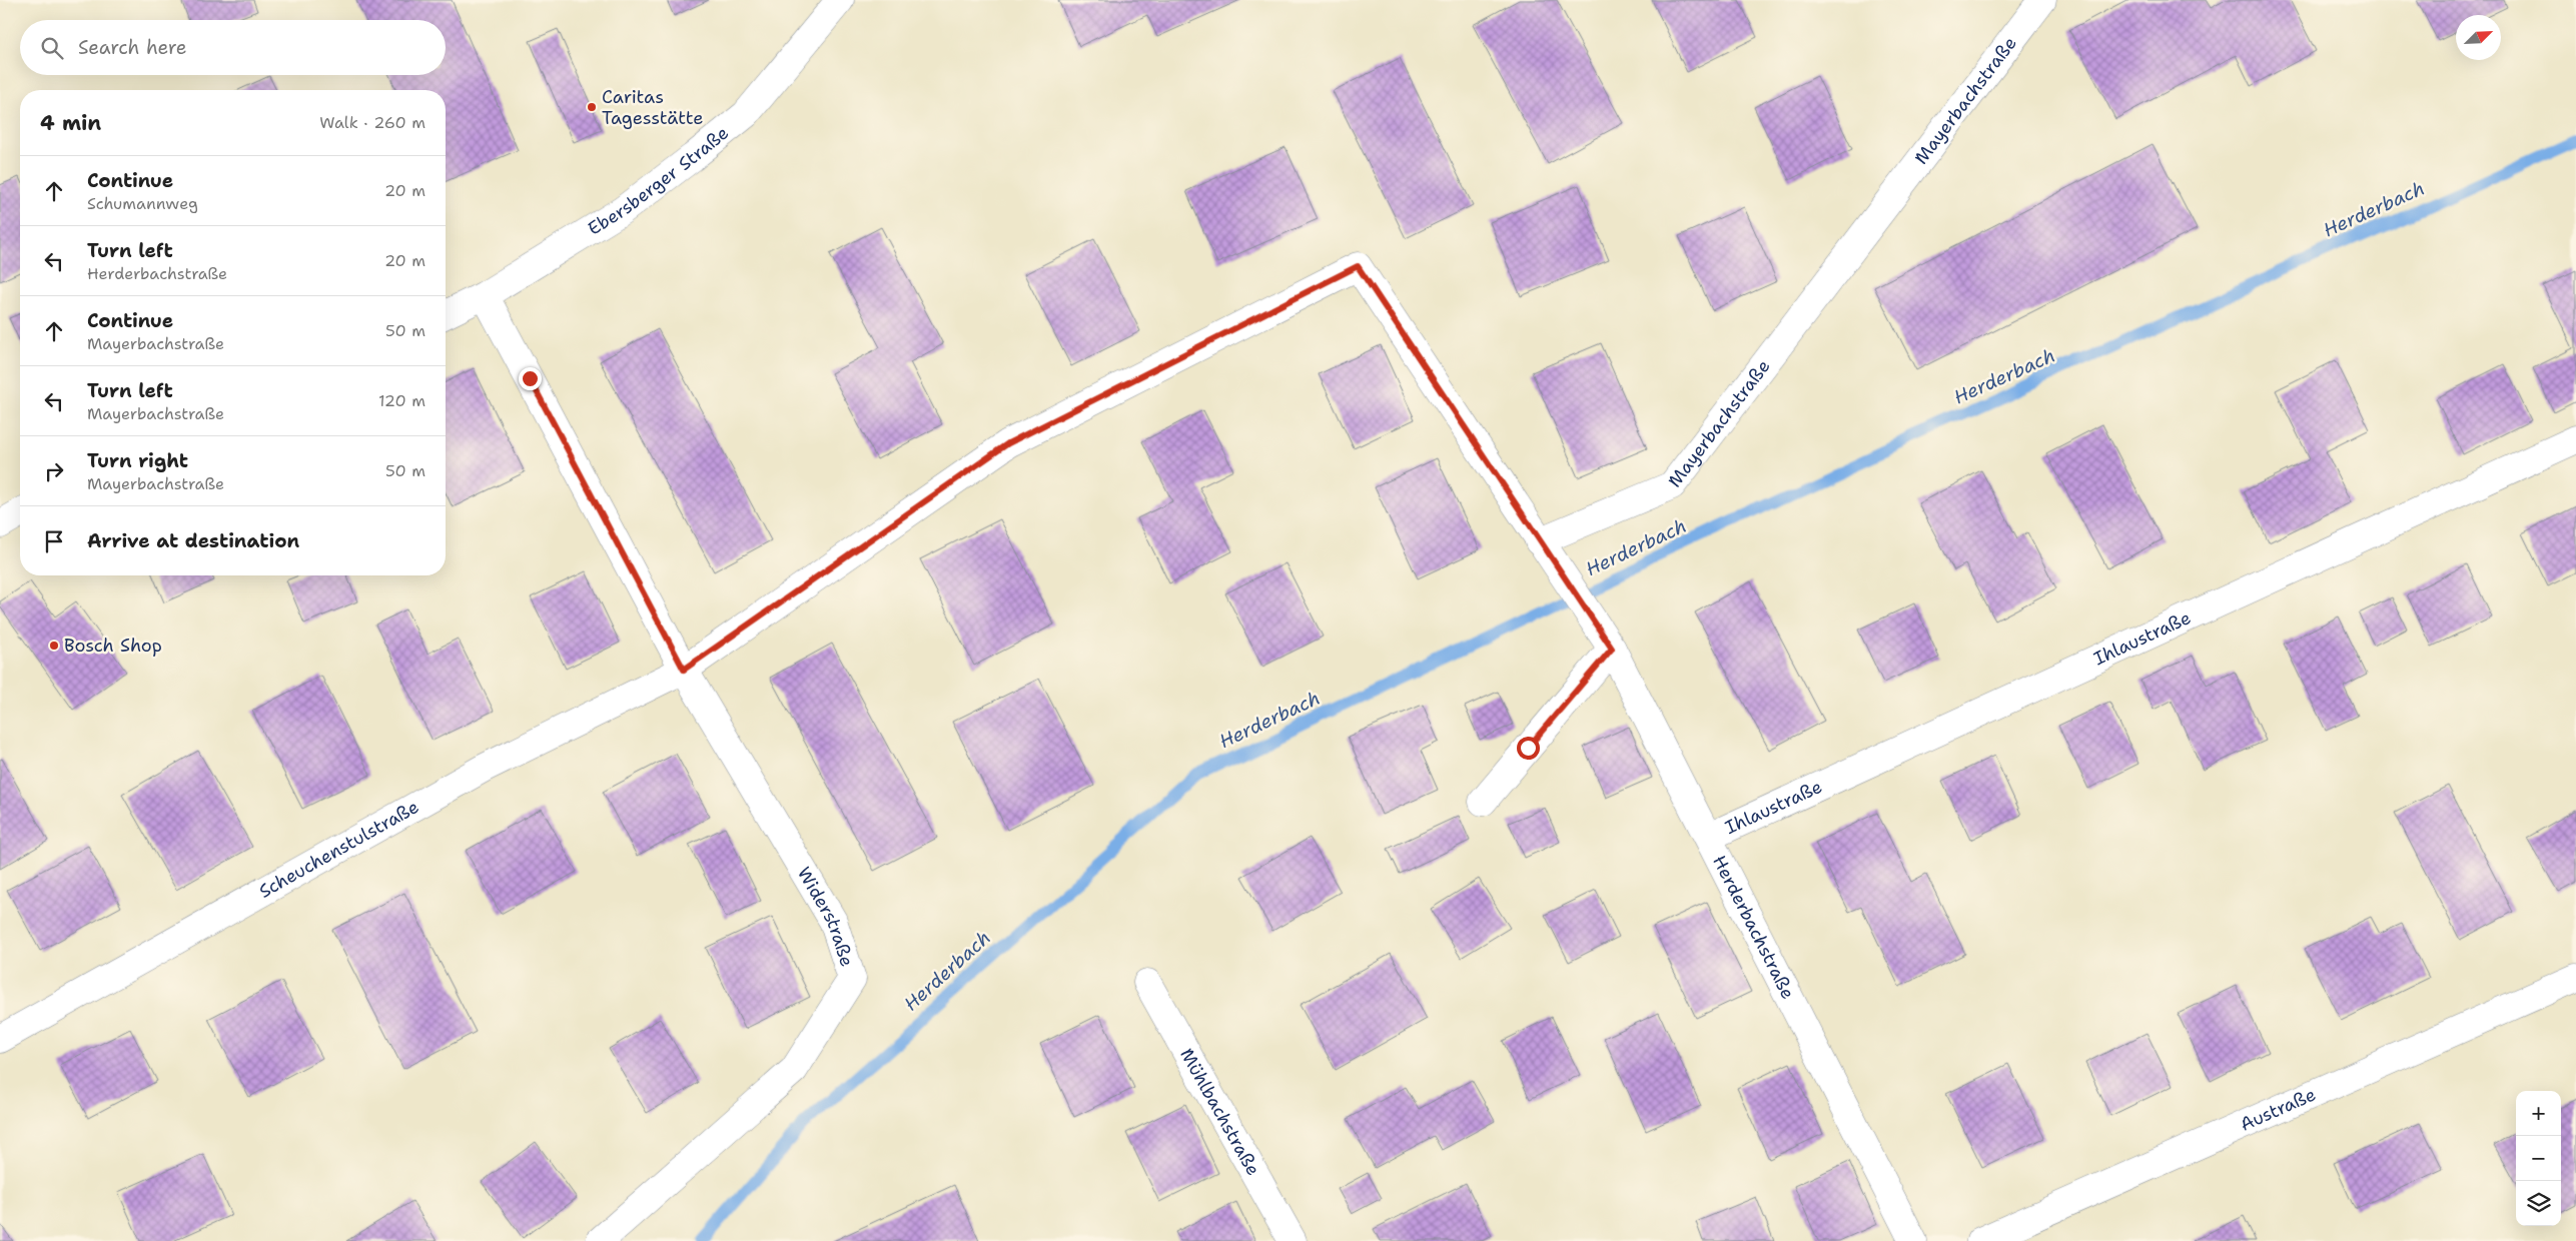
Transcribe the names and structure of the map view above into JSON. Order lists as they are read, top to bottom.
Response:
{
  "streets": {
    "street": [
      "Mayerbachstraße",
      "Ebersberger Straße",
      "Ihlaustraße",
      "Scheuchenstulstraße",
      "Widerstraße",
      "Herderbachstraße",
      "Austraße",
      "Mühlbachstraße"
    ]
  },
  "crossings": [
    ["Mayerbachstraße", "Herderbachstraße"],
    ["Ihlaustraße", "Herderbachstraße"],
    ["Scheuchenstulstraße", "Widerstraße"]
  ],
  "water": ["Herderbach"],
  "places": ["Caritas Tagesstätte", "Bosch Shop"],
  "north": "top right",
  "page": {
    "search": "Search here",
    "heading": ["4 min", "Walk · 260 m"],
    "list": [
      ["Continue", "Schumannweg", "20 m"],
      ["Turn left", "Herderbachstraße", "20 m"],
      ["Continue", "Mayerbachstraße", "50 m"],
      ["Turn left", "Mayerbachstraße", "120 m"],
      ["Turn right", "Mayerbachstraße", "50 m"],
      "Arrive at destination"
    ],
    "map_buttons": ["+", "−"]
  }
}
